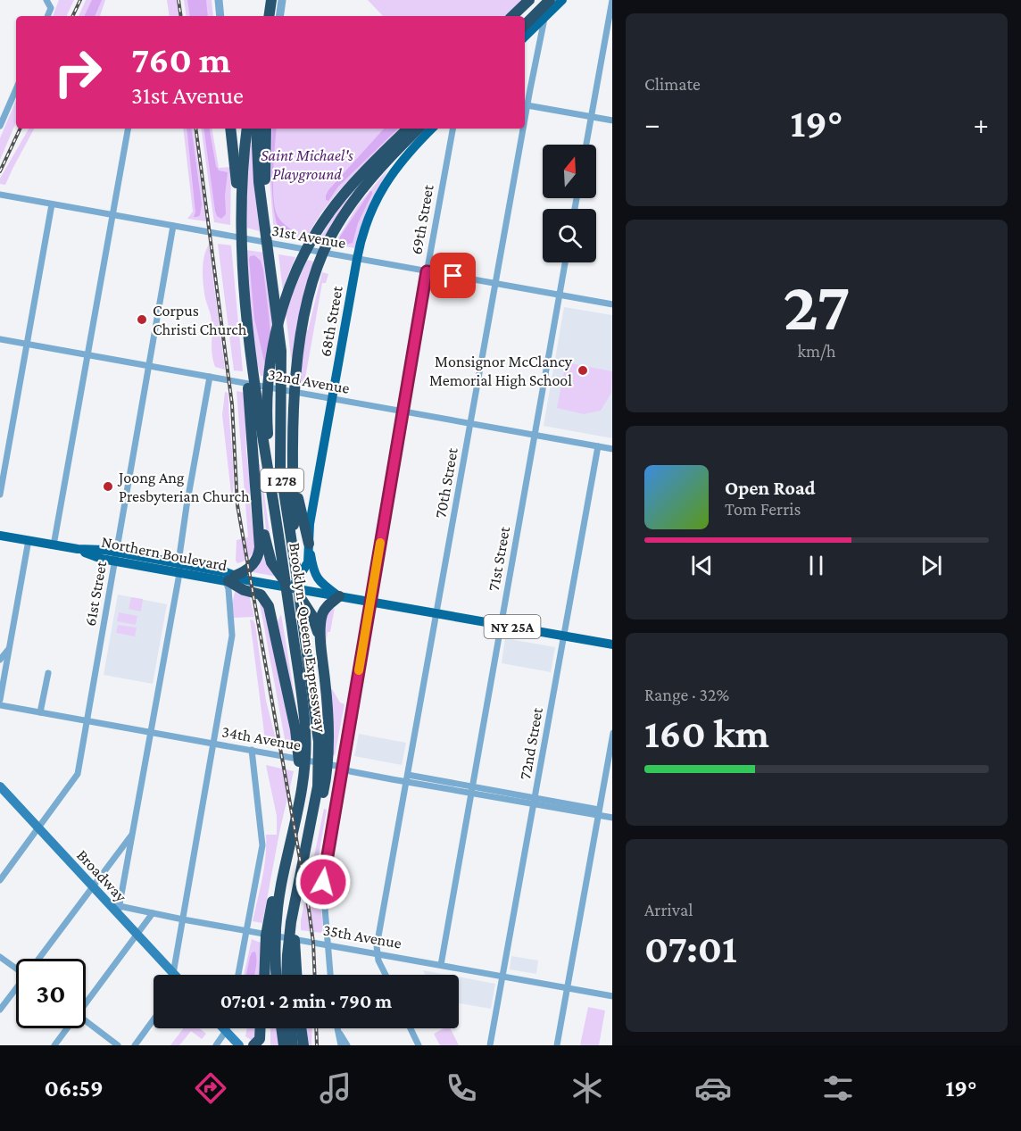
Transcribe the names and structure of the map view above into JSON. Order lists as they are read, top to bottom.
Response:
{
  "streets": {
    "highway": ["I 278", "Brooklyn-Queens Expressway"],
    "main road": [
      "68th Street",
      "Northern Boulevard",
      "NY 25A",
      "Broadway"
    ],
    "street": [
      "69th Street",
      "31st Avenue",
      "32nd Avenue",
      "70th Street",
      "71st Street",
      "61st Street",
      "34th Avenue",
      "72nd Street",
      "35th Avenue"
    ]
  },
  "crossings": [
    ["69th Street", "31st Avenue"],
    ["69th Street", "32nd Avenue"],
    ["69th Street", "Northern Boulevard"],
    ["69th Street", "34th Avenue"],
    ["69th Street", "35th Avenue"],
    ["31st Avenue", "68th Street"],
    ["31st Avenue", "70th Street"],
    ["31st Avenue", "71st Street"],
    ["31st Avenue", "61st Street"],
    ["68th Street", "32nd Avenue"],
    ["68th Street", "Northern Boulevard"],
    ["32nd Avenue", "70th Street"],
    ["32nd Avenue", "71st Street"],
    ["32nd Avenue", "61st Street"],
    ["32nd Avenue", "72nd Street"],
    ["I 278", "Brooklyn-Queens Expressway"],
    ["70th Street", "Northern Boulevard"],
    ["70th Street", "34th Avenue"],
    ["70th Street", "35th Avenue"],
    ["Northern Boulevard", "71st Street"],
    ["Northern Boulevard", "61st Street"],
    ["Northern Boulevard", "72nd Street"],
    ["71st Street", "34th Avenue"],
    ["71st Street", "35th Avenue"],
    ["61st Street", "34th Avenue"],
    ["61st Street", "Broadway"],
    ["34th Avenue", "72nd Street"],
    ["72nd Street", "35th Avenue"],
    ["Broadway", "35th Avenue"]
  ],
  "parks": ["Saint Michael's Playground"],
  "places": ["Corpus Christi Church", "Monsignor McClancy Memorial High School", "Joong Ang Presbyterian Church"],
  "north": "top",
  "page": {
    "tile": [
      "Climate",
      ["27", "km/h"],
      ["Range · 32%", "160 km"],
      ["Arrival", "07:01"]
    ],
    "turn": ["760 m", "31st Avenue"],
    "heat": ["−", "19°", "+"],
    "song": ["Open Road", "Tom Ferris"],
    "limit": "30",
    "trip": "07:01 · 2 min · 790 m",
    "tabs": ["06:59", "19°"]
  }
}
